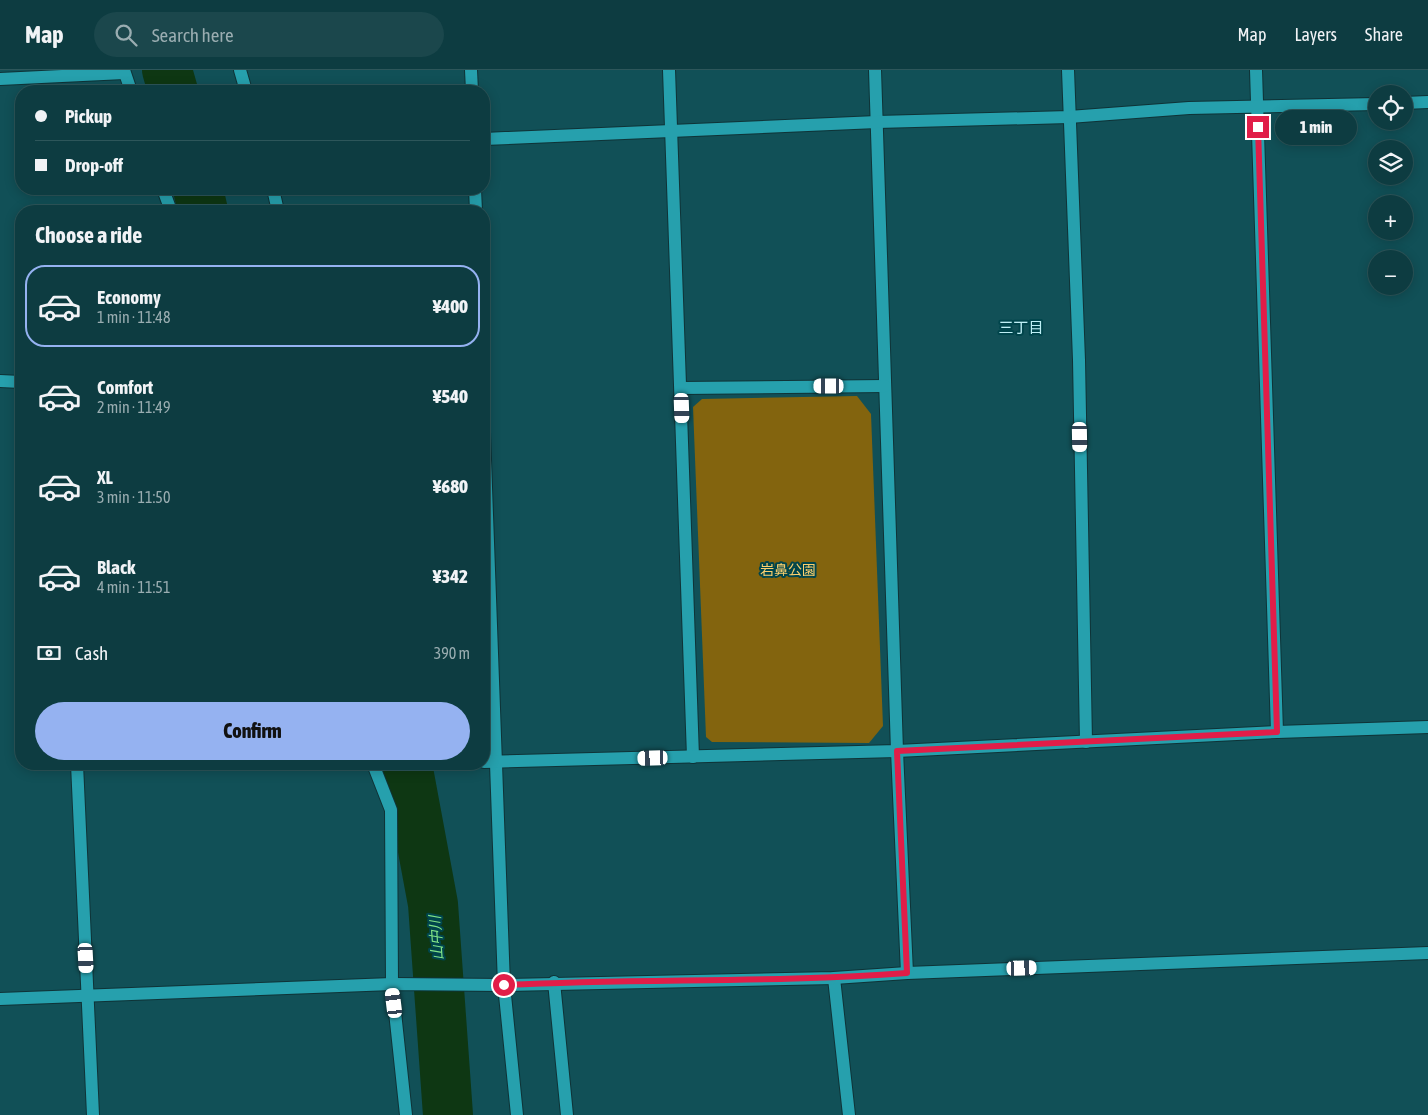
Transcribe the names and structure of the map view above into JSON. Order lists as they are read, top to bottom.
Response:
{
  "districts": ["三丁目"],
  "water": ["山中川"],
  "parks": ["岩鼻公園"],
  "page": {
    "header": "Map",
    "search": "Search here",
    "nav": ["Map", "Layers", "Share"],
    "map_buttons": ["+", "−"],
    "banner": ["Pickup", "Drop-off"],
    "bubble": "1 min",
    "heading": "Choose a ride",
    "list": [
      {
        "name": "Economy",
        "note": "1 min · 11:48",
        "value": "¥400"
      },
      {
        "name": "Comfort",
        "note": "2 min · 11:49",
        "value": "¥540"
      },
      {
        "name": "XL",
        "note": "3 min · 11:50",
        "value": "¥680"
      },
      {
        "name": "Black",
        "note": "4 min · 11:51",
        "value": "¥342"
      }
    ],
    "pay": ["Cash", "390 m"],
    "buttons": "Confirm"
  }
}
